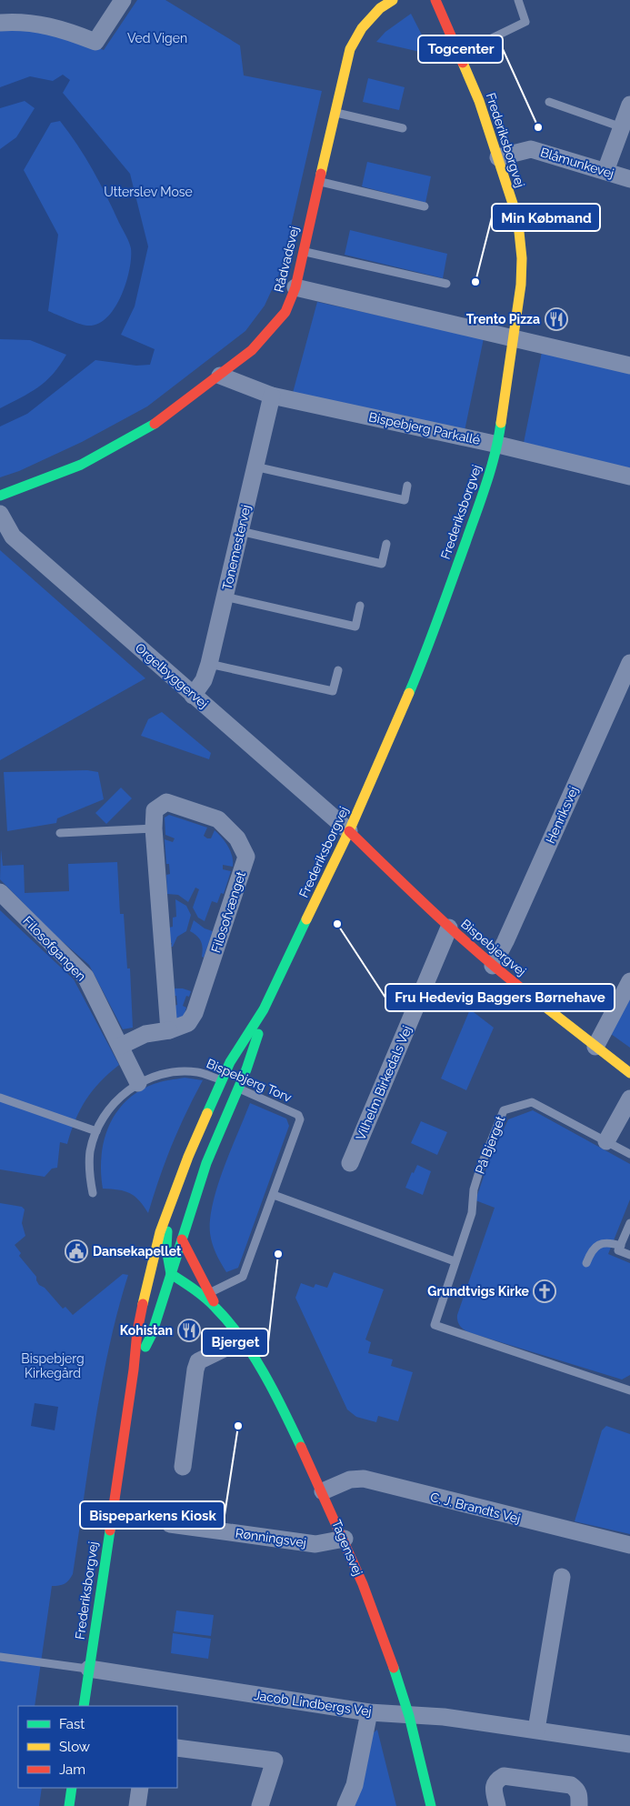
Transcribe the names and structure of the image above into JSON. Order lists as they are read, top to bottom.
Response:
{
  "streets": {
    "street": [
      "Frederiksborgvej",
      "Blåmunkevej",
      "Rådvadsvej",
      "Bispebjerg Parkallé",
      "Tonemestervej",
      "Orgelbyggervej",
      "Henriksvej",
      "Filosofvænget",
      "Bispebjergvej",
      "Filosofgangen",
      "Vilhelm Birkedals Vej",
      "C. J. Brandts Vej",
      "Rønningsvej",
      "Tagensvej",
      "Jacob Lindbergs Vej"
    ],
    "lane": ["Bispebjerg Torv", "På Bjerget"]
  },
  "crossings": [
    ["Frederiksborgvej", "Blåmunkevej"],
    ["Frederiksborgvej", "Bispebjerg Parkallé"],
    ["Frederiksborgvej", "Orgelbyggervej"],
    ["Frederiksborgvej", "Bispebjergvej"],
    ["Frederiksborgvej", "Bispebjerg Torv"],
    ["Frederiksborgvej", "Tagensvej"],
    ["Frederiksborgvej", "Jacob Lindbergs Vej"],
    ["Rådvadsvej", "Bispebjerg Parkallé"],
    ["Bispebjerg Parkallé", "Tonemestervej"],
    ["Tonemestervej", "Orgelbyggervej"],
    ["Orgelbyggervej", "Bispebjergvej"],
    ["Henriksvej", "Bispebjergvej"],
    ["Filosofvænget", "Filosofgangen"],
    ["Bispebjergvej", "Vilhelm Birkedals Vej"],
    ["Filosofgangen", "Bispebjerg Torv"],
    ["Bispebjerg Torv", "Tagensvej"],
    ["C. J. Brandts Vej", "Tagensvej"],
    ["Rønningsvej", "Tagensvej"],
    ["Tagensvej", "Jacob Lindbergs Vej"]
  ],
  "parks": ["Ved Vigen", "Utterslev Mose", "Bispebjerg Kirkegård"],
  "places": {
    "other": [
      "Togcenter",
      "Min Købmand",
      "Fru Hedevig Baggers Børnehave",
      "Bjerget",
      "Bispeparkens Kiosk"
    ],
    "restaurant": ["Trento Pizza", "Kohistan"],
    "public building": ["Dansekapellet"],
    "church": ["Grundtvigs Kirke"]
  },
  "legend": ["Fast", "Slow", "Jam"]
}
